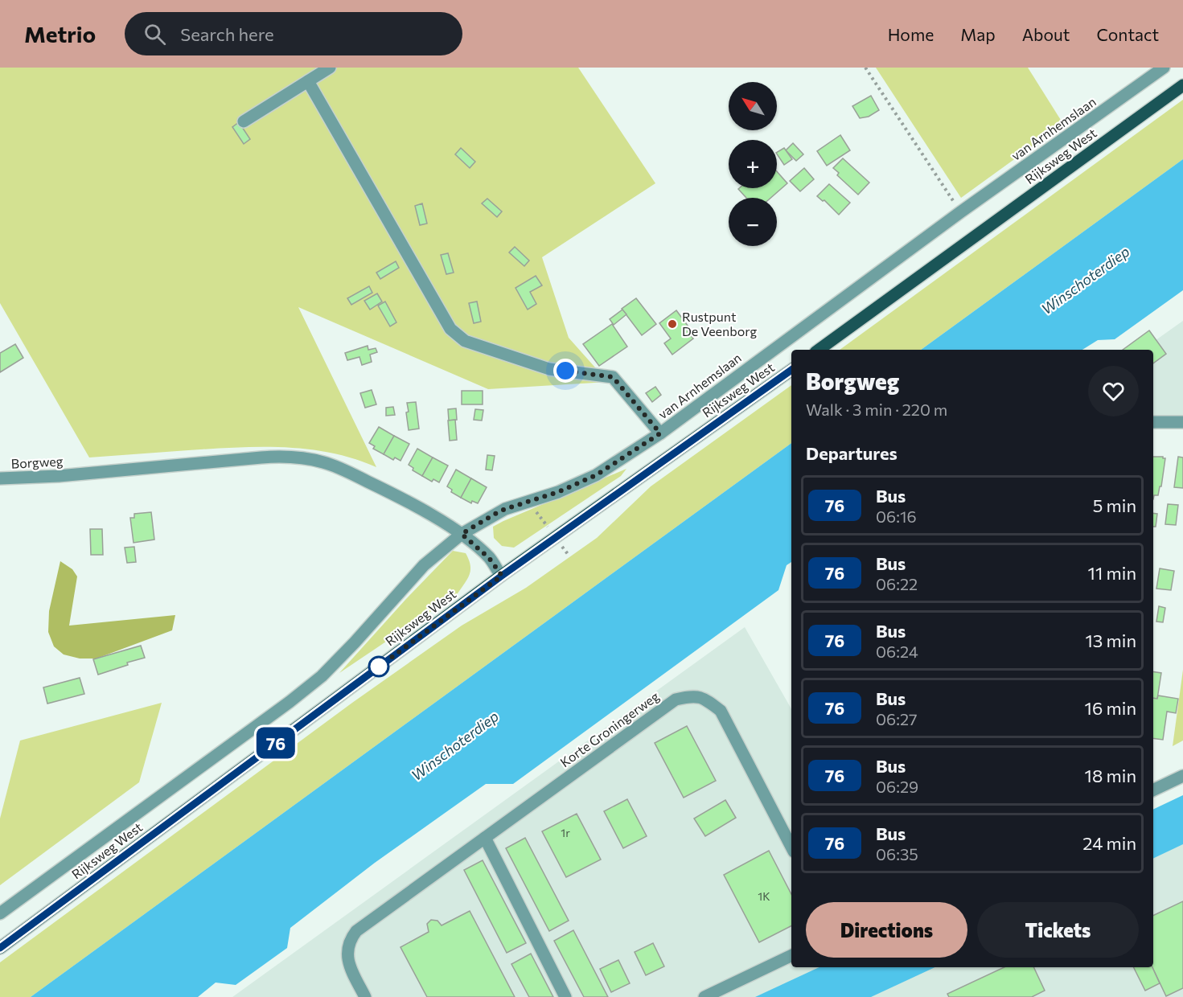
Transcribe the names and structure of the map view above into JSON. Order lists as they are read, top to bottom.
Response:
{
  "streets": {
    "main road": ["Rijksweg West"],
    "street": ["van Arnhemslaan", "Borgweg", "Korte Groningerweg"]
  },
  "crossings": [
    ["van Arnhemslaan", "Rijksweg West"],
    ["van Arnhemslaan", "Borgweg"],
    ["Rijksweg West", "Borgweg"]
  ],
  "water": ["Winschoterdiep"],
  "places": ["Rustpunt De Veenborg"],
  "lines": ["bus line 76"],
  "house_numbers": ["1r", "1K"],
  "north": "top left",
  "page": {
    "header": "Metrio",
    "search": "Search here",
    "nav": [
      "Home",
      "Map",
      "About",
      "Contact"
    ],
    "on_map": "76",
    "map_buttons": ["+", "−"],
    "heading": [
      ["Borgweg", "Walk · 3 min · 220 m"],
      "Departures"
    ],
    "list": [
      {
        "mark": "76",
        "name": "Bus",
        "note": "06:16",
        "value": "5 min"
      },
      {
        "mark": "76",
        "name": "Bus",
        "note": "06:22",
        "value": "11 min"
      },
      {
        "mark": "76",
        "name": "Bus",
        "note": "06:24",
        "value": "13 min"
      },
      {
        "mark": "76",
        "name": "Bus",
        "note": "06:27",
        "value": "16 min"
      },
      {
        "mark": "76",
        "name": "Bus",
        "note": "06:29",
        "value": "18 min"
      },
      {
        "mark": "76",
        "name": "Bus",
        "note": "06:35",
        "value": "24 min"
      }
    ],
    "buttons": ["Directions", "Tickets"]
  }
}
